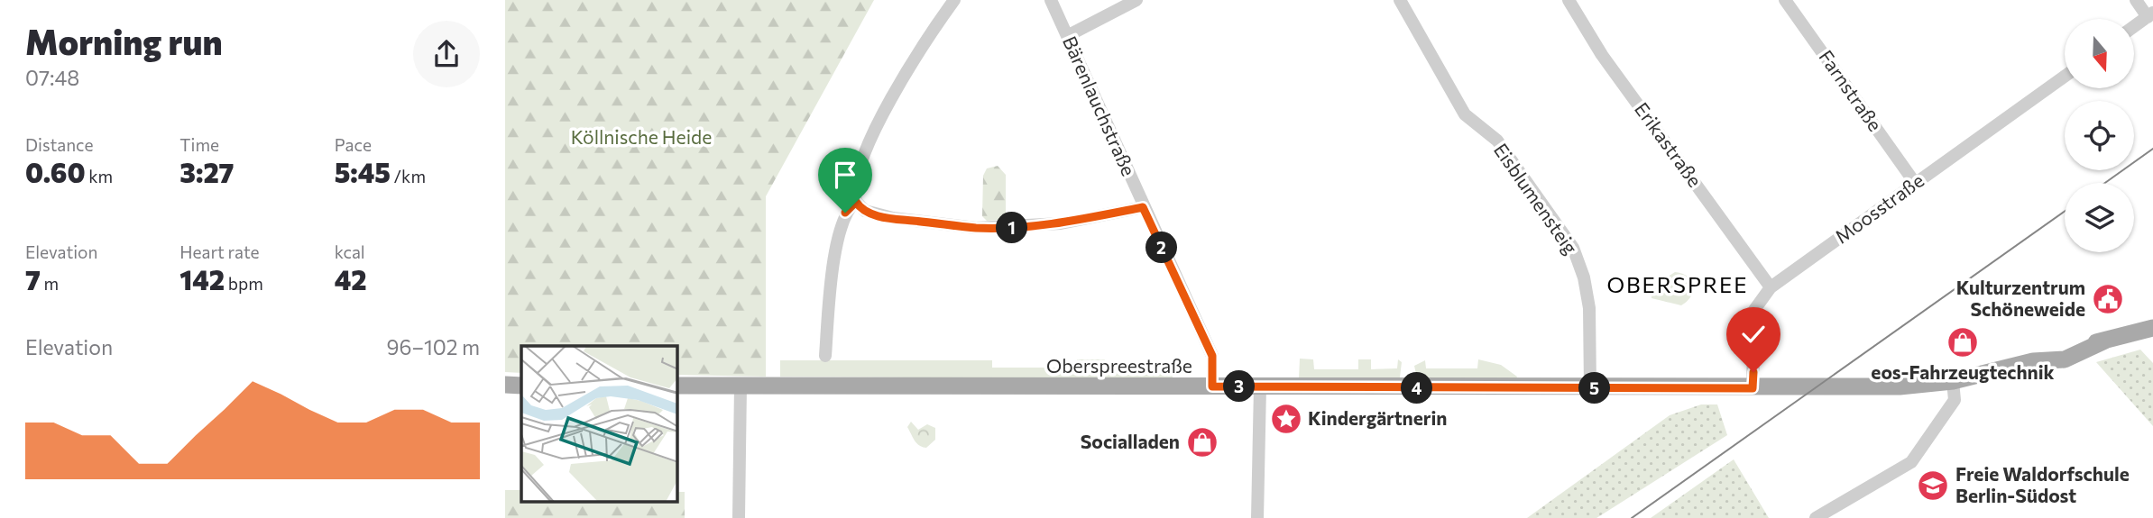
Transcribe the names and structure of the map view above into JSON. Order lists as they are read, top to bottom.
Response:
{
  "streets": {
    "main road": ["Oberspreestraße"],
    "street": [
      "Farnstraße",
      "Bärenlauchstraße",
      "Erikastraße",
      "Eisblumensteig",
      "Moosstraße"
    ]
  },
  "crossings": [
    ["Farnstraße", "Moosstraße"],
    ["Bärenlauchstraße", "Oberspreestraße"],
    ["Erikastraße", "Moosstraße"],
    ["Eisblumensteig", "Oberspreestraße"],
    ["Moosstraße", "Oberspreestraße"]
  ],
  "districts": ["OBERSPREE"],
  "parks": ["Köllnische Heide"],
  "places": {
    "public building": ["Kulturzentrum Schöneweide"],
    "shop": ["eos-Fahrzeugtechnik", "Socialladen"],
    "place": ["Kindergärtnerin"],
    "school or university": ["Freie Waldorfschule Berlin-Südost"]
  },
  "north": "bottom",
  "page": {
    "heading": ["Morning run", "07:48"],
    "stats": [
      ["Distance", "0.60 km"],
      ["Time", "3:27"],
      ["Pace", "5:45 /km"],
      ["Elevation", "7 m"],
      ["Heart rate", "142 bpm"],
      ["kcal", "42"]
    ],
    "pins": [
      "1",
      "2",
      "3",
      "4",
      "5"
    ],
    "chart": ["Elevation", "96–102 m"]
  }
}
